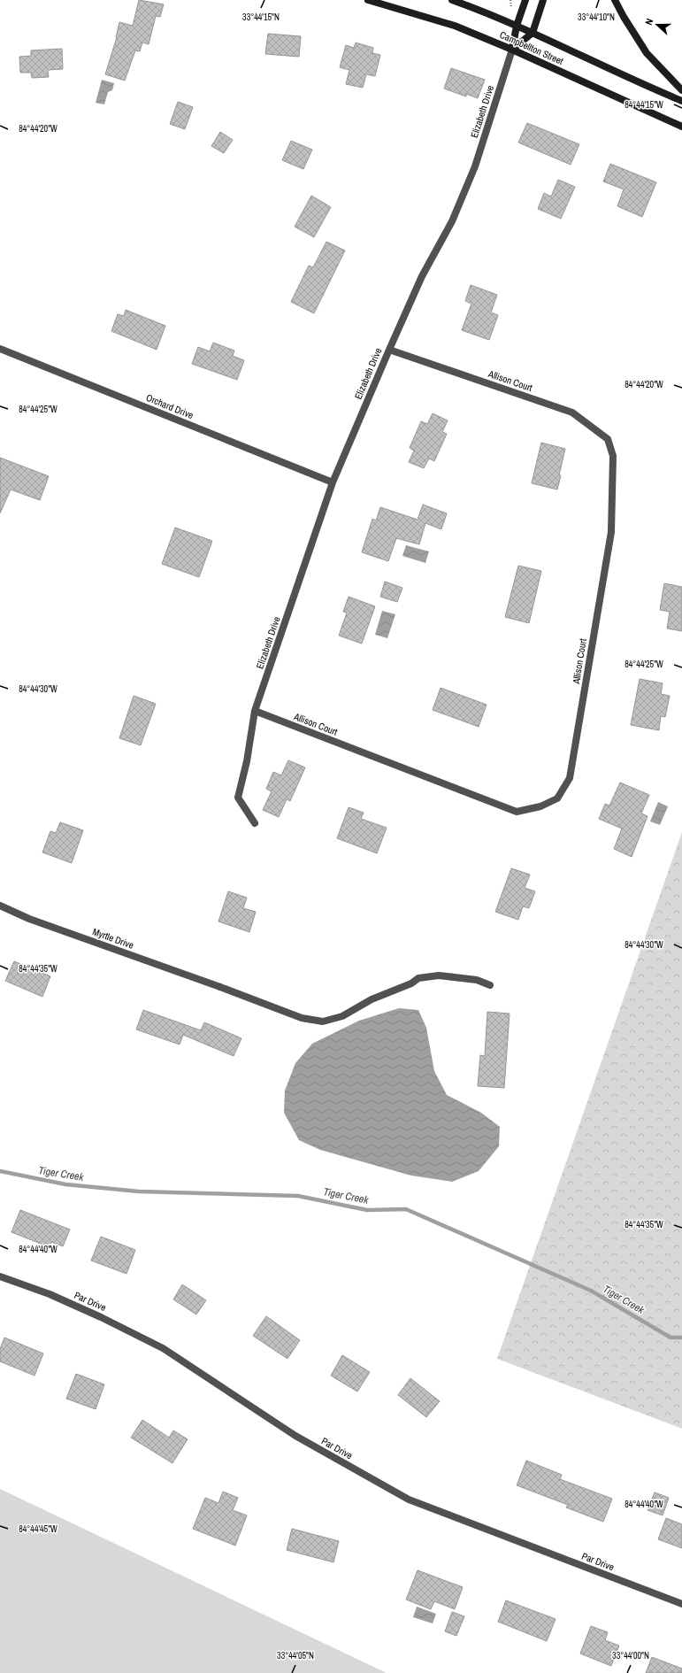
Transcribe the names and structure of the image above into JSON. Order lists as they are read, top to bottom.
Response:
{
  "streets": {
    "main road": ["Campbellton Street"],
    "street": [
      "Elizabeth Drive",
      "Allison Court",
      "Orchard Drive",
      "Myrtle Drive",
      "Par Drive"
    ]
  },
  "crossings": [
    ["Campbellton Street", "Elizabeth Drive"],
    ["Elizabeth Drive", "Allison Court"],
    ["Elizabeth Drive", "Orchard Drive"]
  ],
  "water": ["Tiger Creek"],
  "north": "left",
  "coordinates": [
    "33°44'15\"N",
    "33°44'10\"N",
    "84°44'15\"W",
    "84°44'20\"W",
    "84°44'25\"W",
    "84°44'30\"W",
    "84°44'35\"W",
    "84°44'40\"W",
    "84°44'45\"W",
    "33°44'05\"N",
    "33°44'00\"N"
  ]
}
